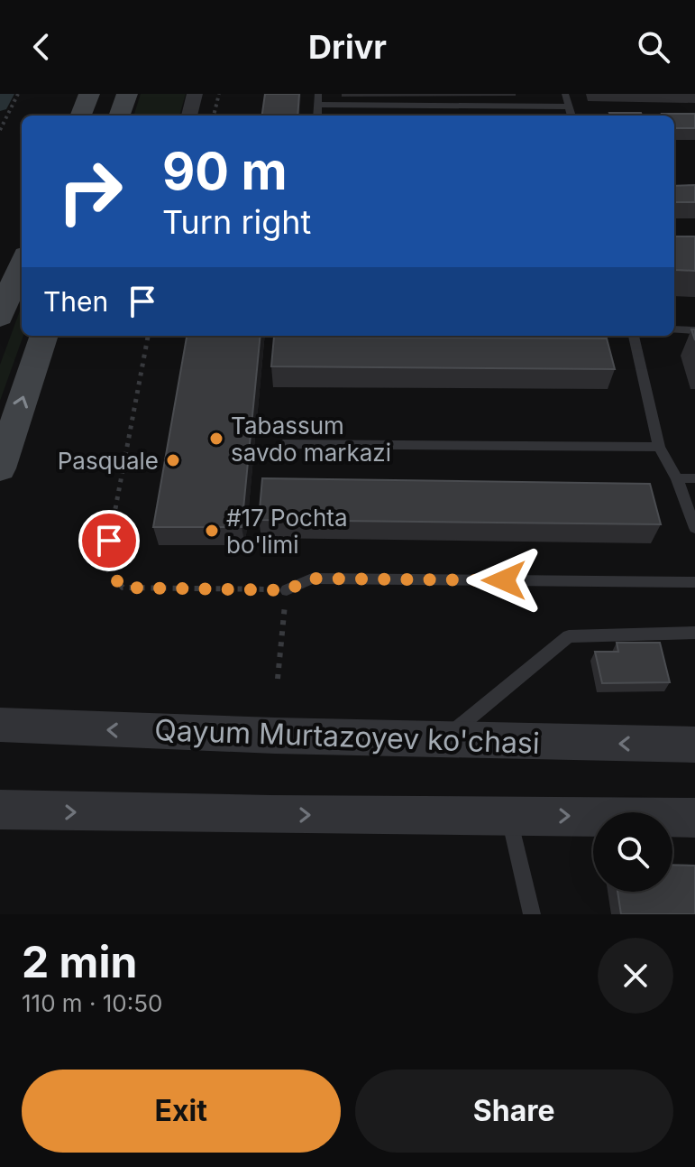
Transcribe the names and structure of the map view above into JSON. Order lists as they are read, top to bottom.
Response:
{
  "streets": {
    "street": ["Qayum Murtazoyev ko'chasi"]
  },
  "places": ["Tabassum savdo markazi", "Pasquale", "#17 Pochta bo'limi"],
  "page": {
    "header": "Drivr",
    "turn": ["90 m", "Turn right"],
    "then": "Then",
    "heading": ["2 min", "110 m · 10:50"],
    "buttons": ["Exit", "Share"]
  }
}
